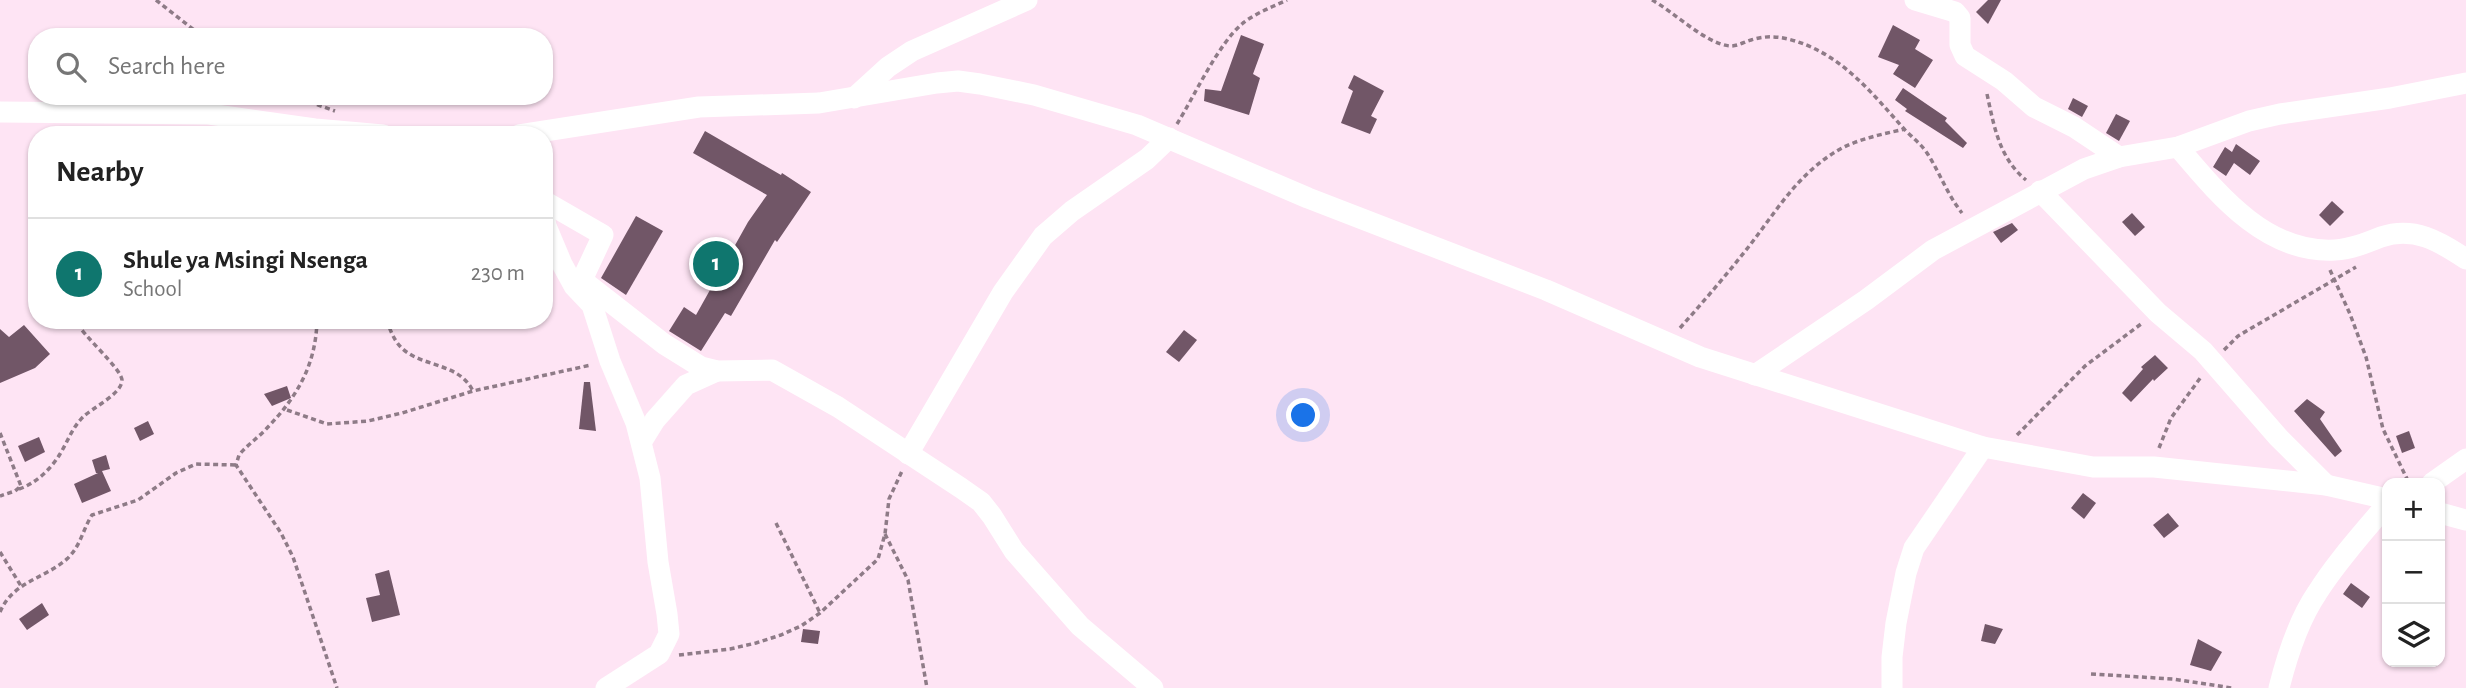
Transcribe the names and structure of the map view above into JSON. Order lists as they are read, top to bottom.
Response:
{
  "page": {
    "search": "Search here",
    "heading": "Nearby",
    "list": [
      {
        "mark": "1",
        "name": "Shule ya Msingi Nsenga",
        "note": "School",
        "value": "230 m"
      }
    ],
    "pins": "1",
    "map_buttons": ["+", "−"]
  }
}
